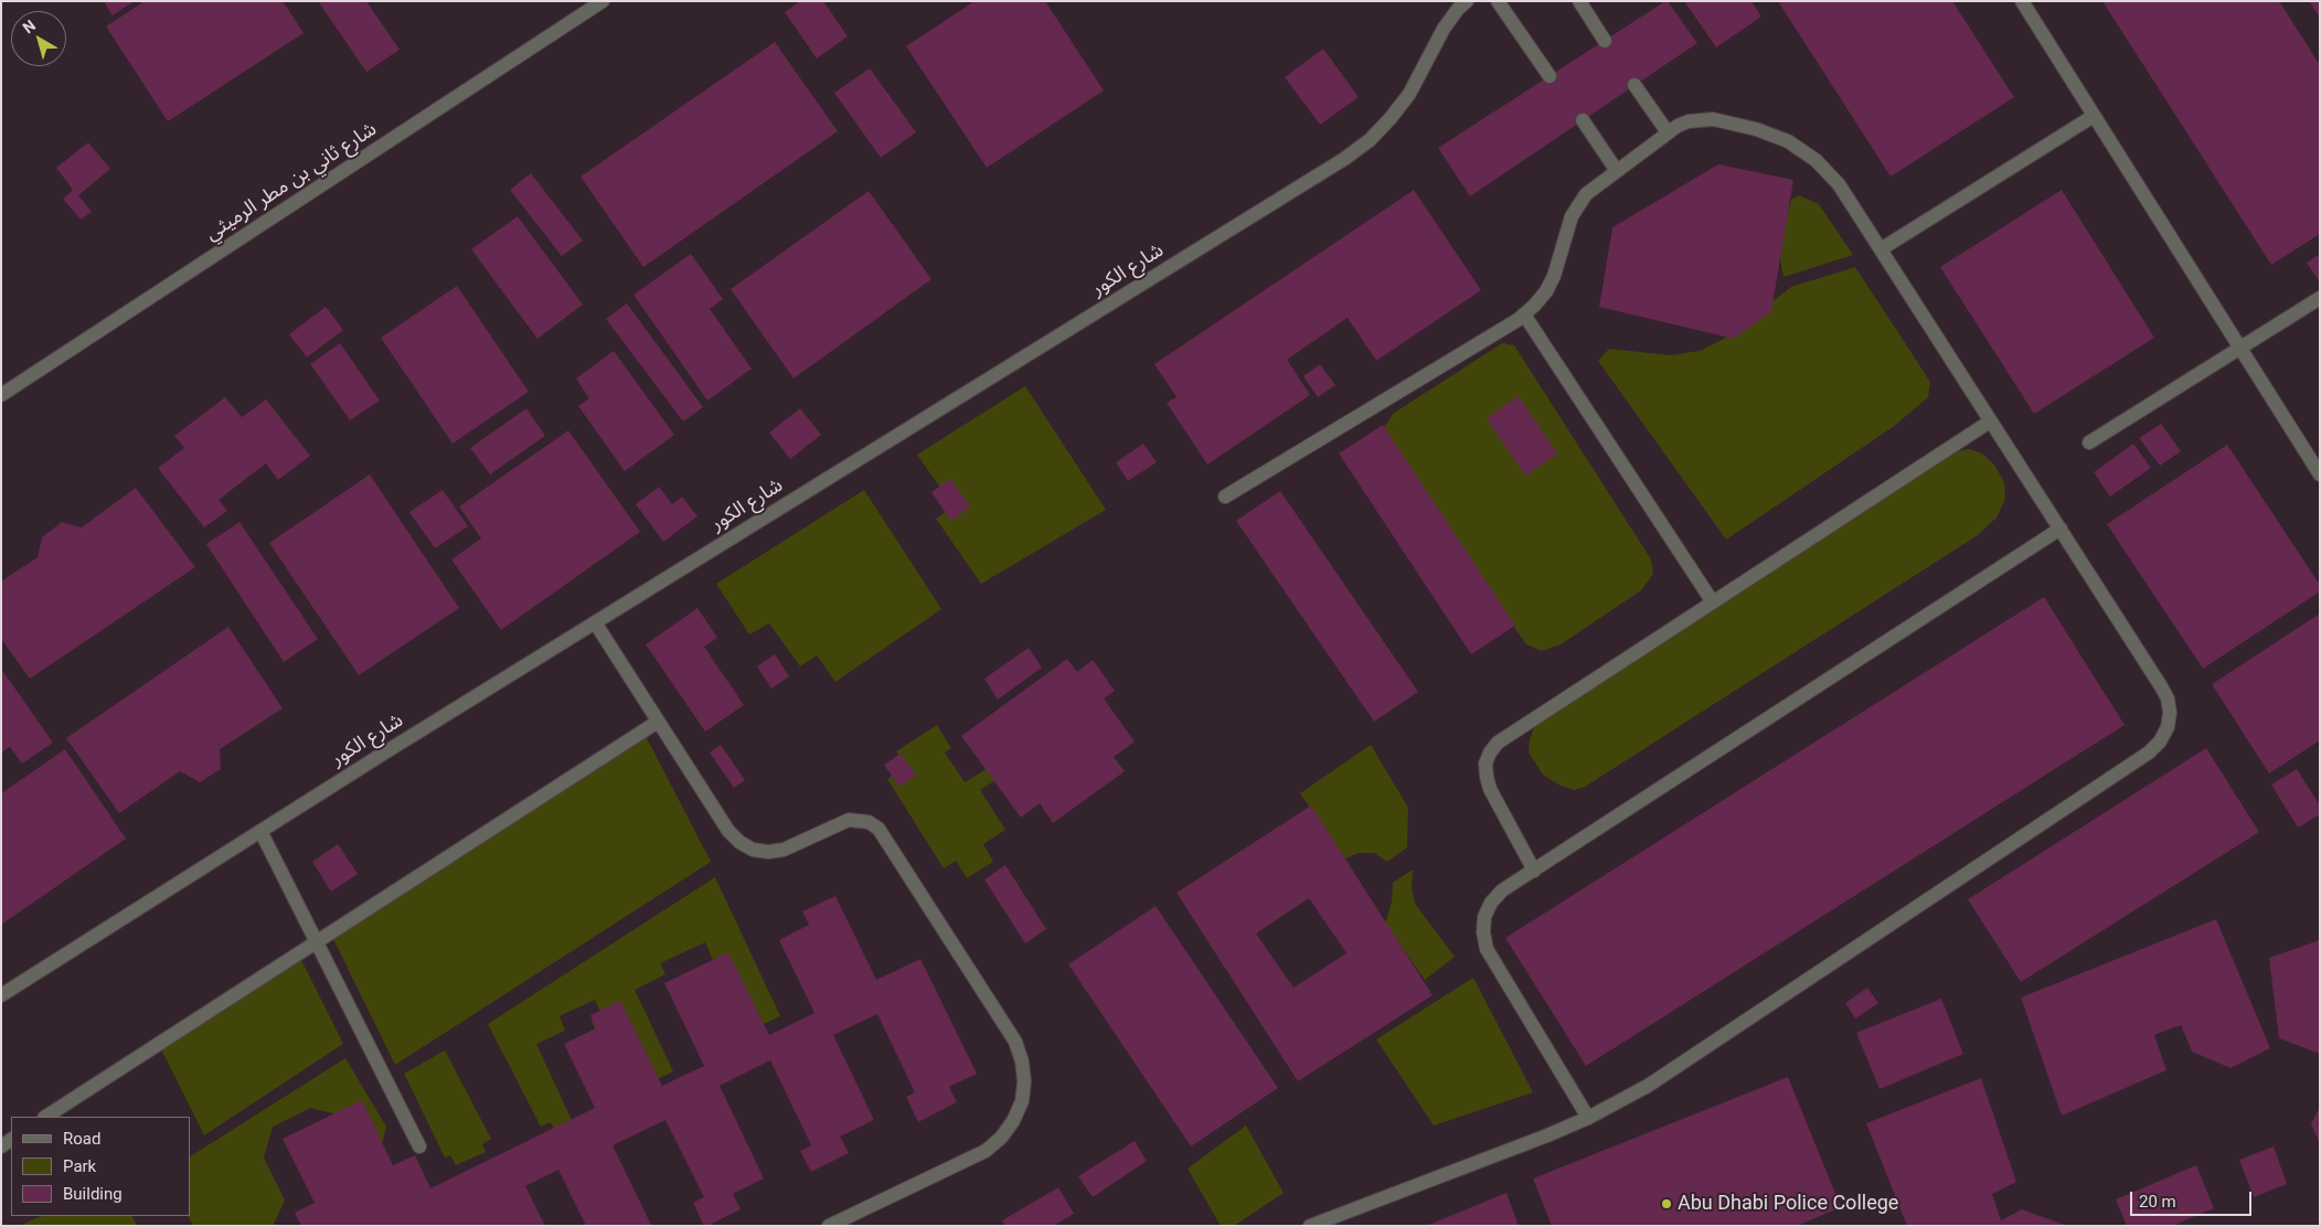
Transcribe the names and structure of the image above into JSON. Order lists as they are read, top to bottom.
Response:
{
  "streets": {
    "street": ["شارع ثاني بن مطر الرميثي", "شارع الكور"]
  },
  "places": ["Abu Dhabi Police College"],
  "legend": ["Road", "Park", "Building"],
  "scale_bar": "20 m",
  "north": "top left"
}
